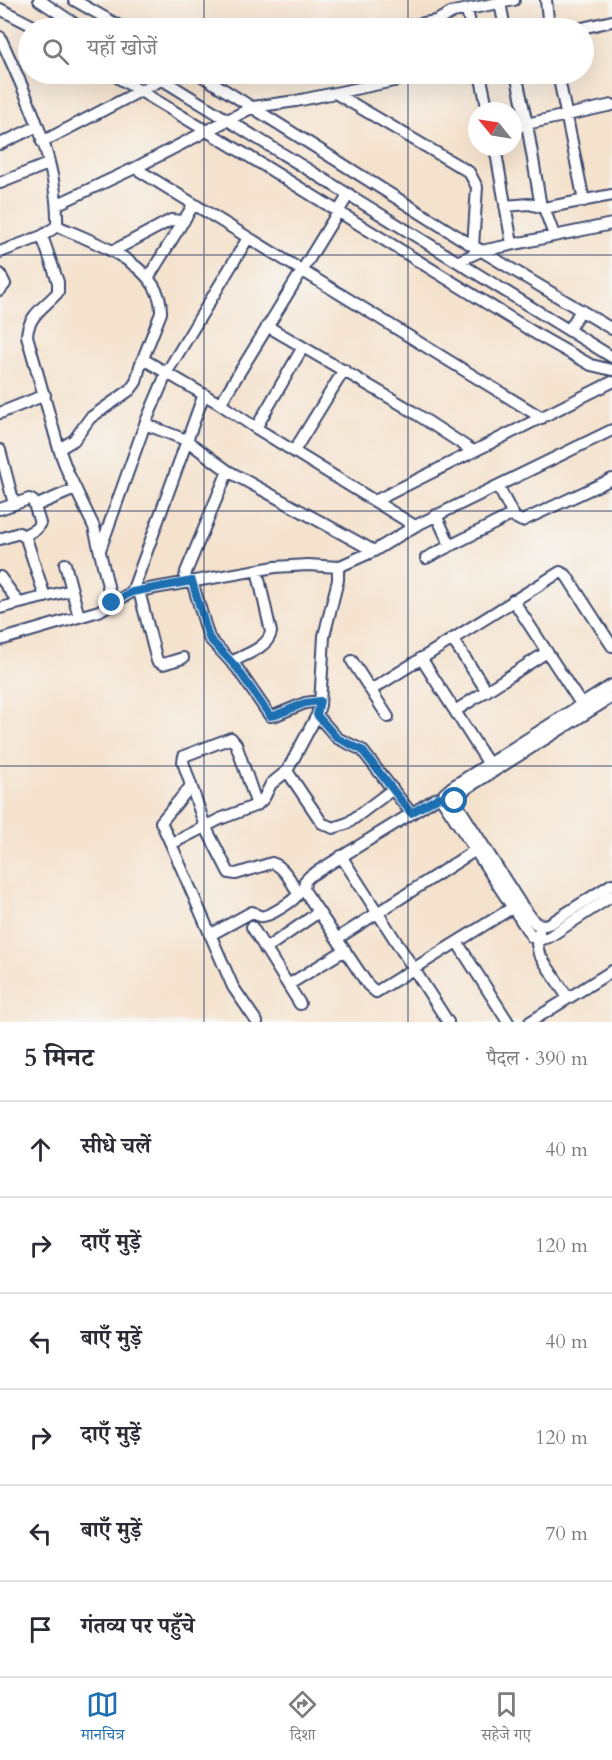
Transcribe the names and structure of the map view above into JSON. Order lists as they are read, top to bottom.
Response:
{
  "north": "top left",
  "page": {
    "search": "यहाँ खोजें",
    "heading": ["5 मिनट", "पैदल · 390 m"],
    "list": [
      ["सीधे चलें", "40 m"],
      ["दाएँ मुड़ें", "120 m"],
      ["बाएँ मुड़ें", "40 m"],
      ["दाएँ मुड़ें", "120 m"],
      ["बाएँ मुड़ें", "70 m"],
      "गंतव्य पर पहुँचे"
    ],
    "nav": ["मानचित्र", "दिशा", "सहेजे गए"]
  }
}
